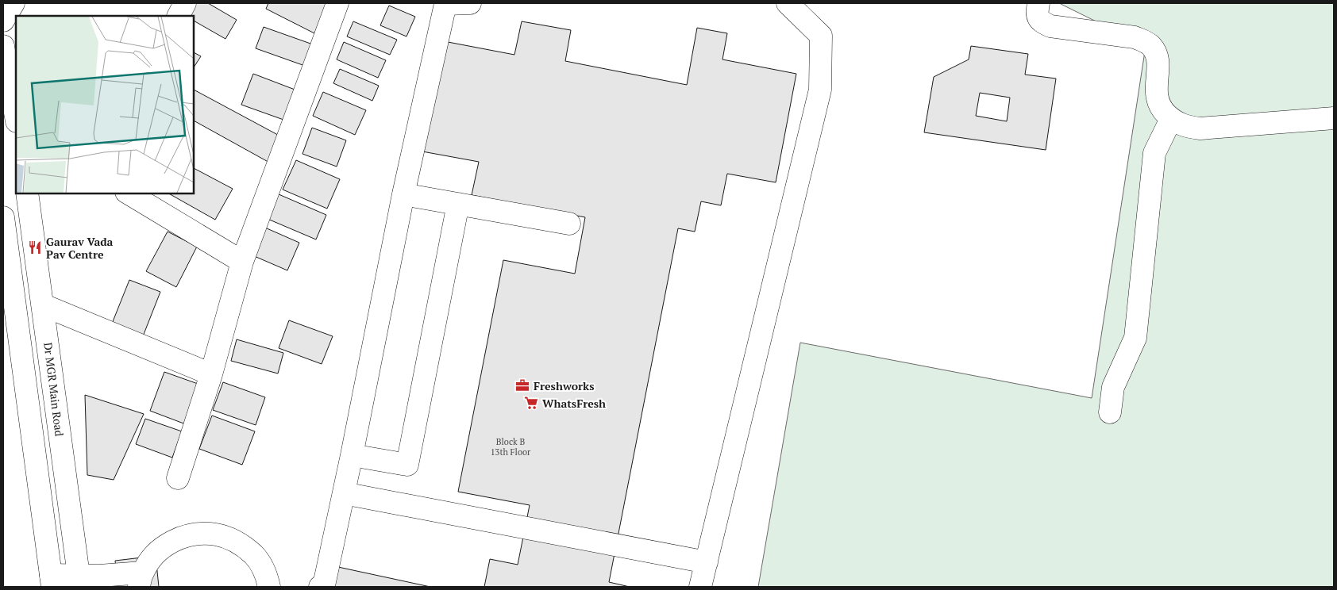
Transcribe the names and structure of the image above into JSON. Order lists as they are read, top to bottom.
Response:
{
  "streets": {
    "street": ["Dr MGR Main Road"]
  },
  "places": {
    "restaurant": ["Gaurav Vada Pav Centre"],
    "office": ["Freshworks"],
    "supermarket": ["WhatsFresh"]
  },
  "house_numbers": ["Block B 13th Floor"]
}
